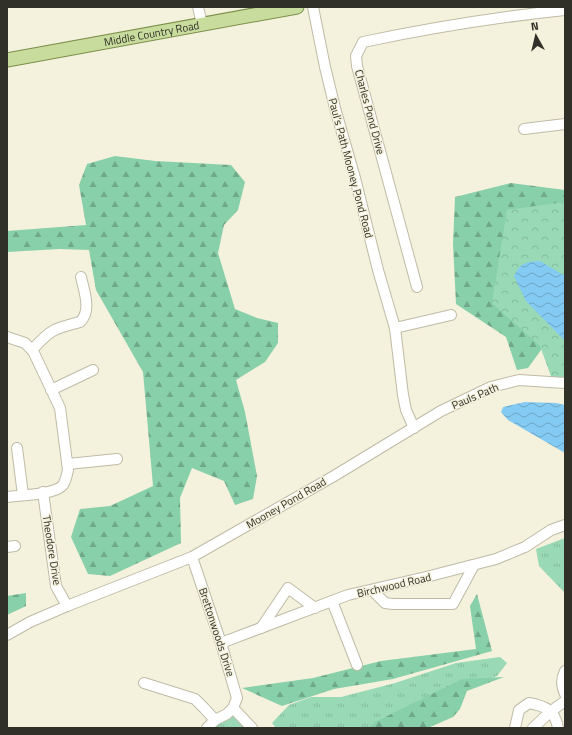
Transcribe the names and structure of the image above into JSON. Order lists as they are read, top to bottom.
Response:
{
  "streets": {
    "main road": ["Middle Country Road"],
    "street": [
      "Charles Pond Drive",
      "Paul's Path Mooney Pond Road",
      "Pauls Path",
      "Mooney Pond Road",
      "Theodore Drive",
      "Birchwood Road",
      "Brettonwoods Drive"
    ]
  },
  "crossings": [
    ["Pauls Path", "Mooney Pond Road"],
    ["Mooney Pond Road", "Theodore Drive"],
    ["Mooney Pond Road", "Brettonwoods Drive"],
    ["Birchwood Road", "Brettonwoods Drive"]
  ],
  "north": "top"
}
